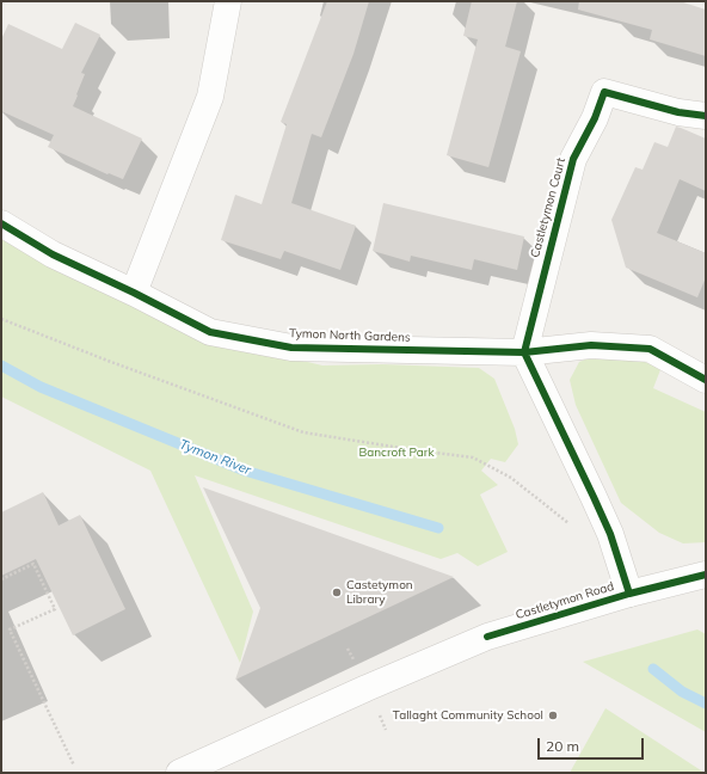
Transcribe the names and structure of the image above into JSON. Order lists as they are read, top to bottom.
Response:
{
  "streets": {
    "street": ["Castletymon Court", "Tymon North Gardens", "Castletymon Road"]
  },
  "crossings": [
    ["Castletymon Court", "Tymon North Gardens"]
  ],
  "water": ["Tymon River"],
  "parks": ["Bancroft Park"],
  "places": ["Castetymon Library", "Tallaght Community School"],
  "scale_bar": "20 m"
}
